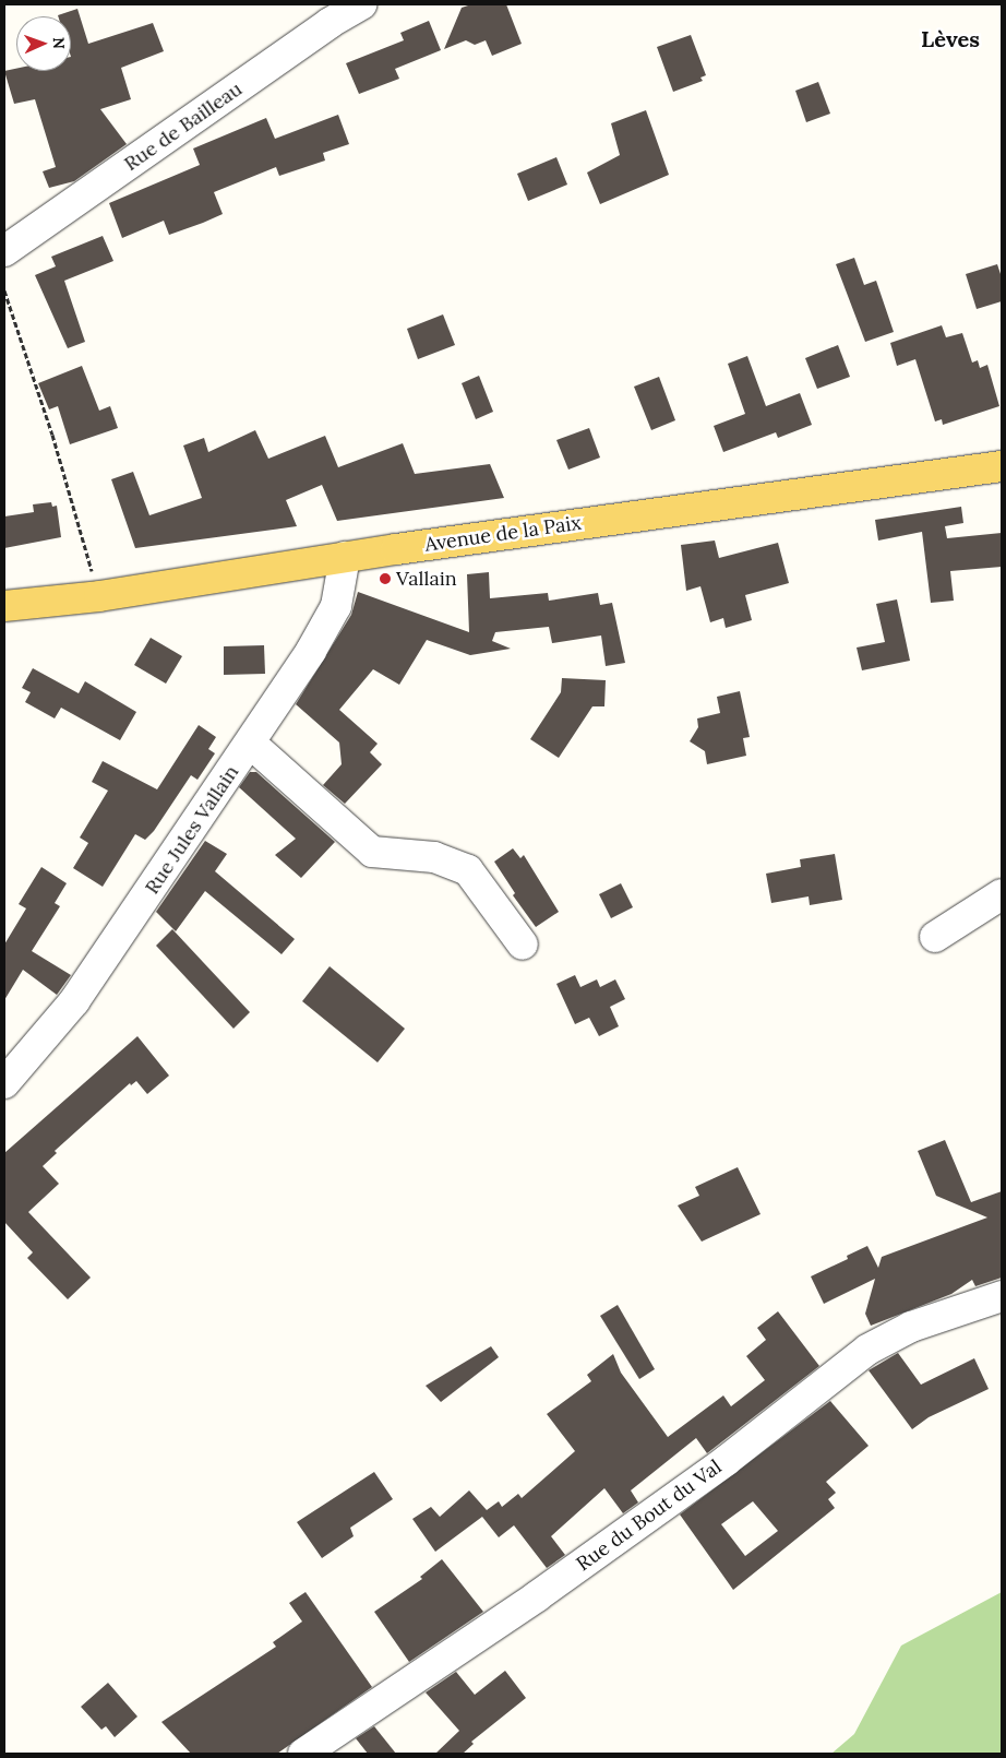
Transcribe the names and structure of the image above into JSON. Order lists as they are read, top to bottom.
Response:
{
  "streets": {
    "main road": ["Avenue de la Paix"],
    "street": ["Rue de Bailleau", "Rue Jules Vallain", "Rue du Bout du Val"]
  },
  "crossings": [
    ["Avenue de la Paix", "Rue Jules Vallain"]
  ],
  "districts": ["Lèves"],
  "places": ["Vallain"],
  "north": "right"
}
